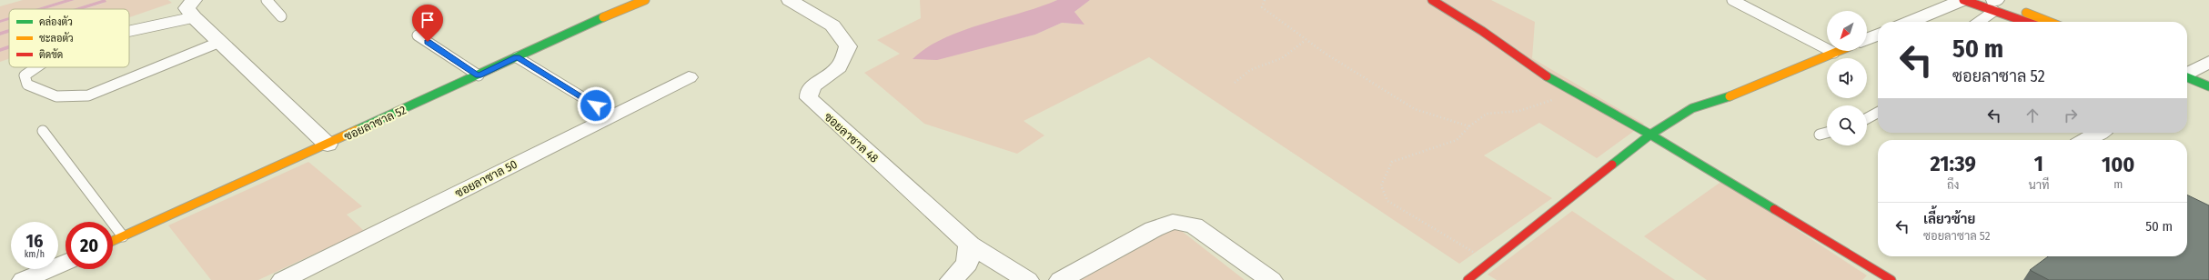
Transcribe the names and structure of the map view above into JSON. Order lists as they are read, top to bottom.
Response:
{
  "streets": {
    "street": ["ซอยลาซาล 52", "ซอยลาซาล 48", "ซอยลาซาล 50"]
  },
  "legend": ["คล่องตัว", "ชะลอตัว", "ติดขัด"],
  "north": "bottom left",
  "page": {
    "turn": ["50 m", "ซอยลาซาล 52"],
    "eta": [
      "21:39",
      "ถึง",
      "1",
      "นาที",
      "100",
      "m"
    ],
    "list": [
      {
        "name": "เลี้ยวซ้าย",
        "note": "ซอยลาซาล 52",
        "value": "50 m"
      }
    ],
    "speed": "16 km/h",
    "limit": "20"
  }
}
